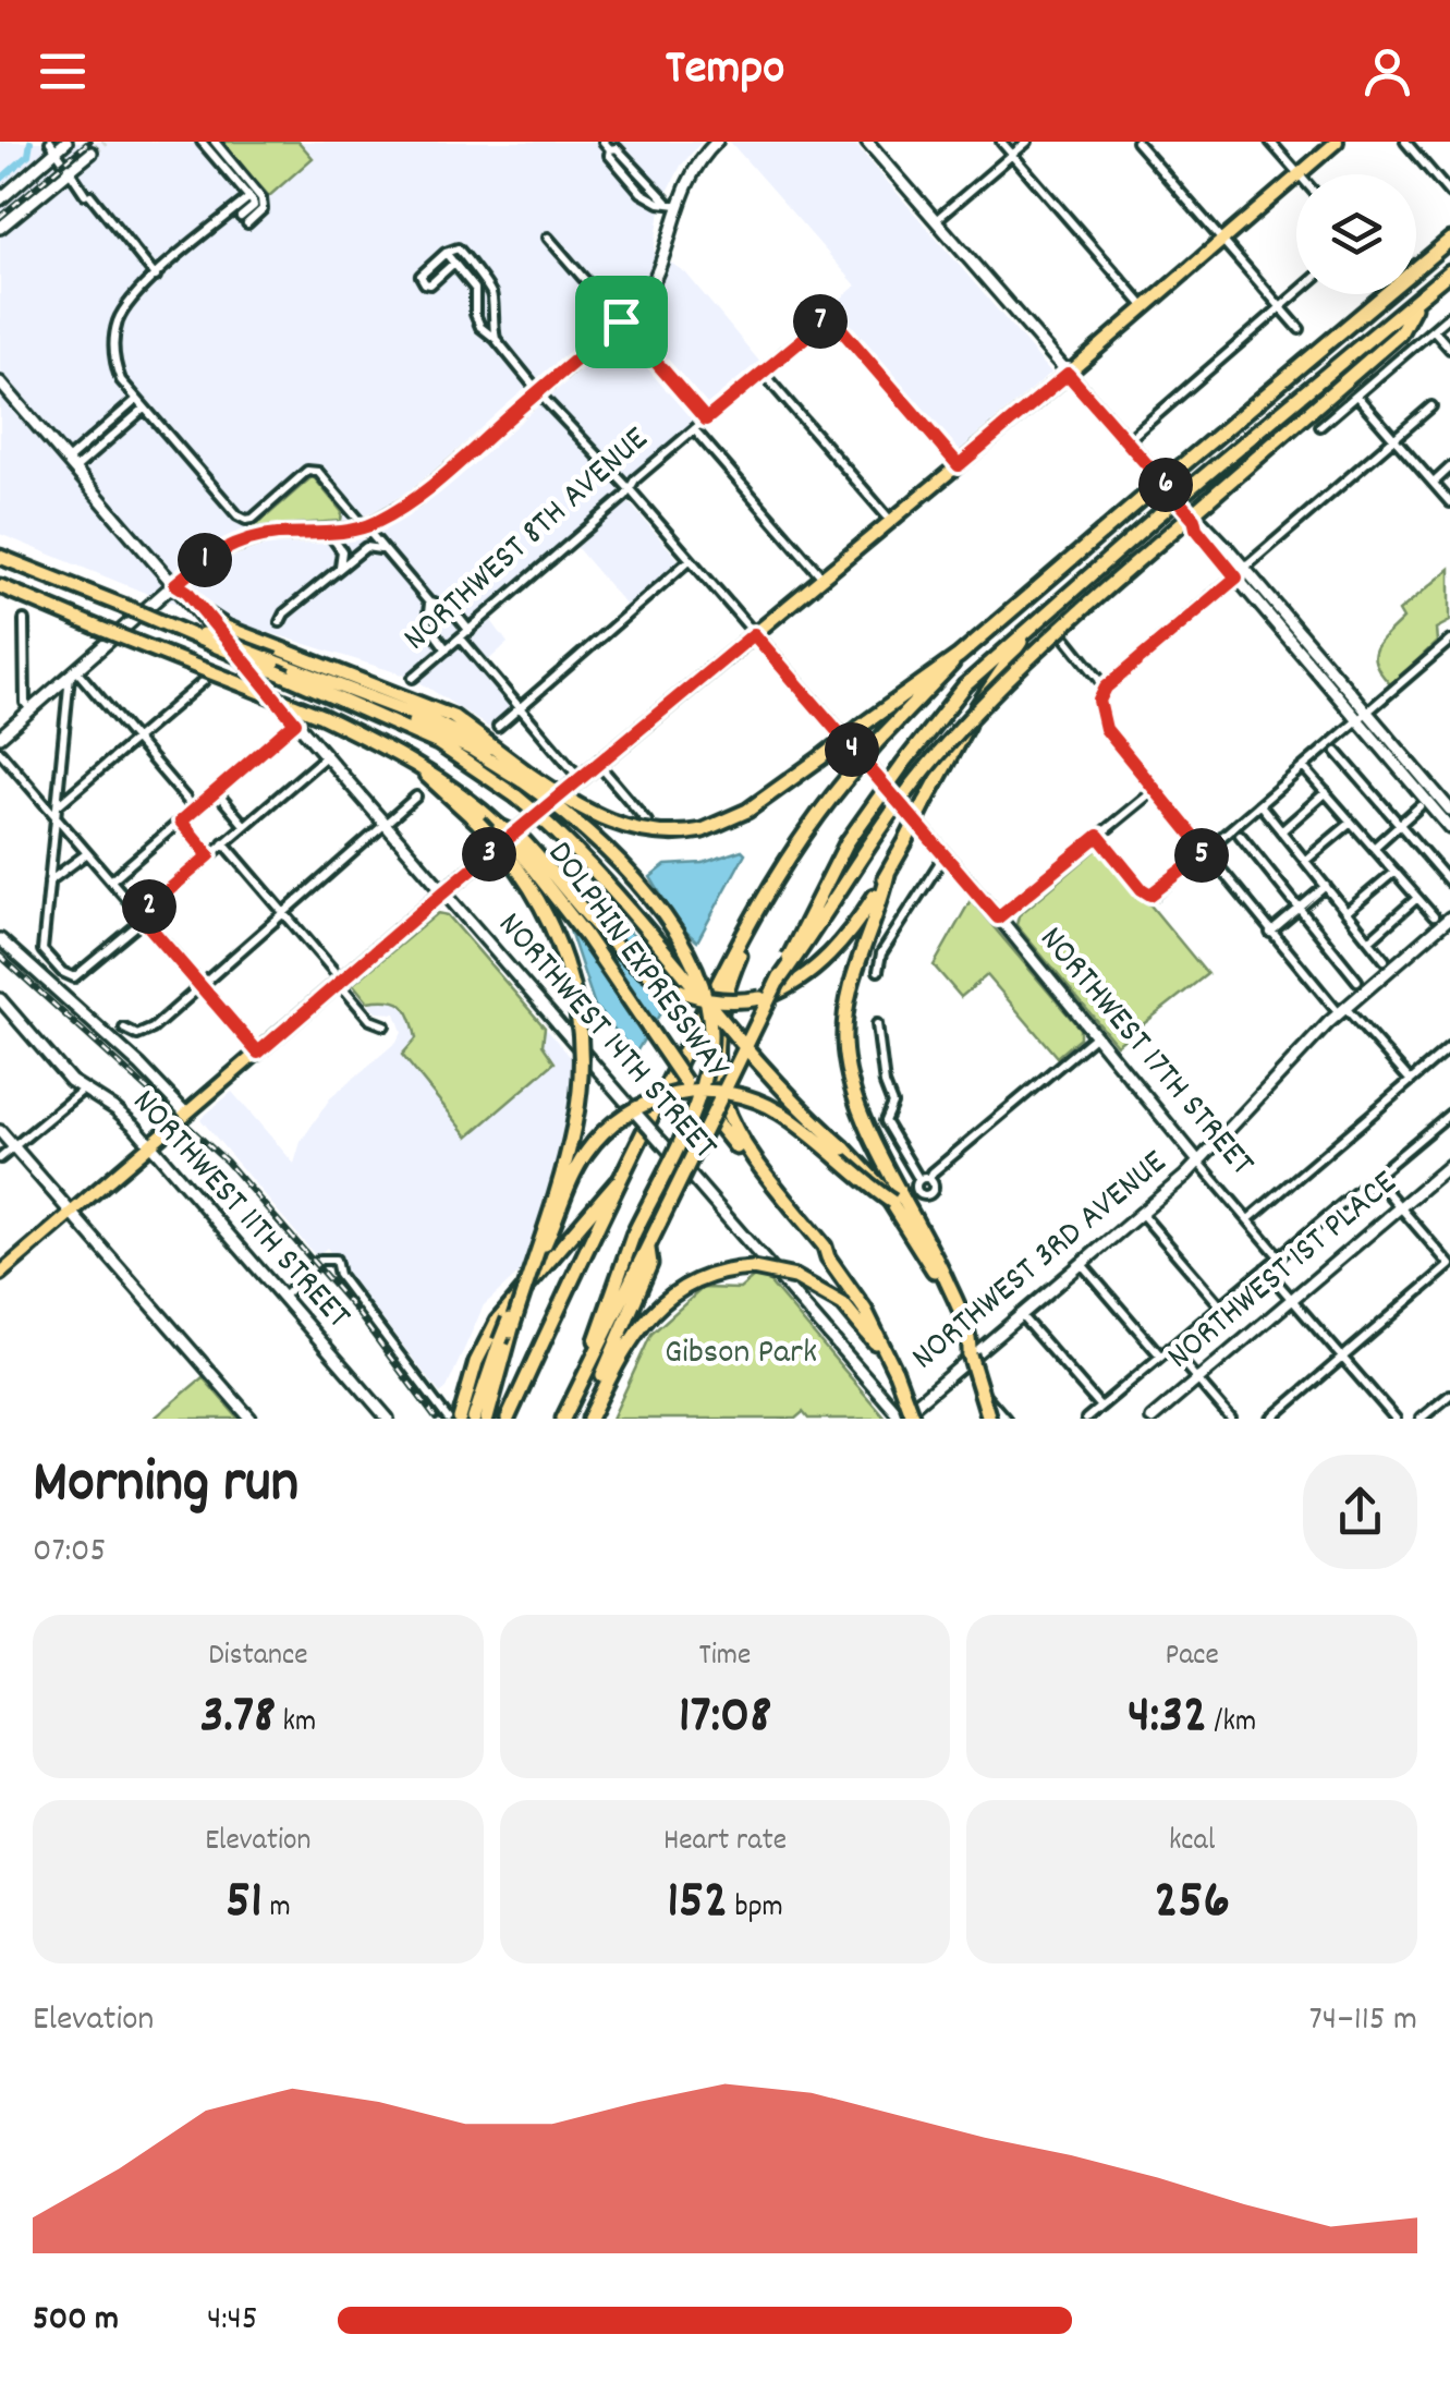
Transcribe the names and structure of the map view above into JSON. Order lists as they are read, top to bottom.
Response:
{
  "streets": {
    "highway": ["DOLPHIN EXPRESSWAY"],
    "street": [
      "NORTHWEST 8TH AVENUE",
      "NORTHWEST 14TH STREET",
      "NORTHWEST 17TH STREET",
      "NORTHWEST 11TH STREET",
      "NORTHWEST 3RD AVENUE",
      "NORTHWEST 1ST PLACE"
    ]
  },
  "crossings": [
    ["NORTHWEST 8TH AVENUE", "NORTHWEST 17TH STREET"],
    ["NORTHWEST 14TH STREET", "NORTHWEST 3RD AVENUE"],
    ["NORTHWEST 17TH STREET", "NORTHWEST 3RD AVENUE"]
  ],
  "parks": ["Gibson Park"],
  "page": {
    "header": "Tempo",
    "pins": [
      "7",
      "6",
      "1",
      "4",
      "3",
      "5",
      "2"
    ],
    "heading": ["Morning run", "07:05"],
    "stats": [
      ["Distance", "3.78 km"],
      ["Time", "17:08"],
      ["Pace", "4:32 /km"],
      ["Elevation", "51 m"],
      ["Heart rate", "152 bpm"],
      ["kcal", "256"]
    ],
    "chart": ["Elevation", "74–115 m"],
    "list": [
      {
        "name": "500 m",
        "note": "4:45"
      }
    ]
  }
}
